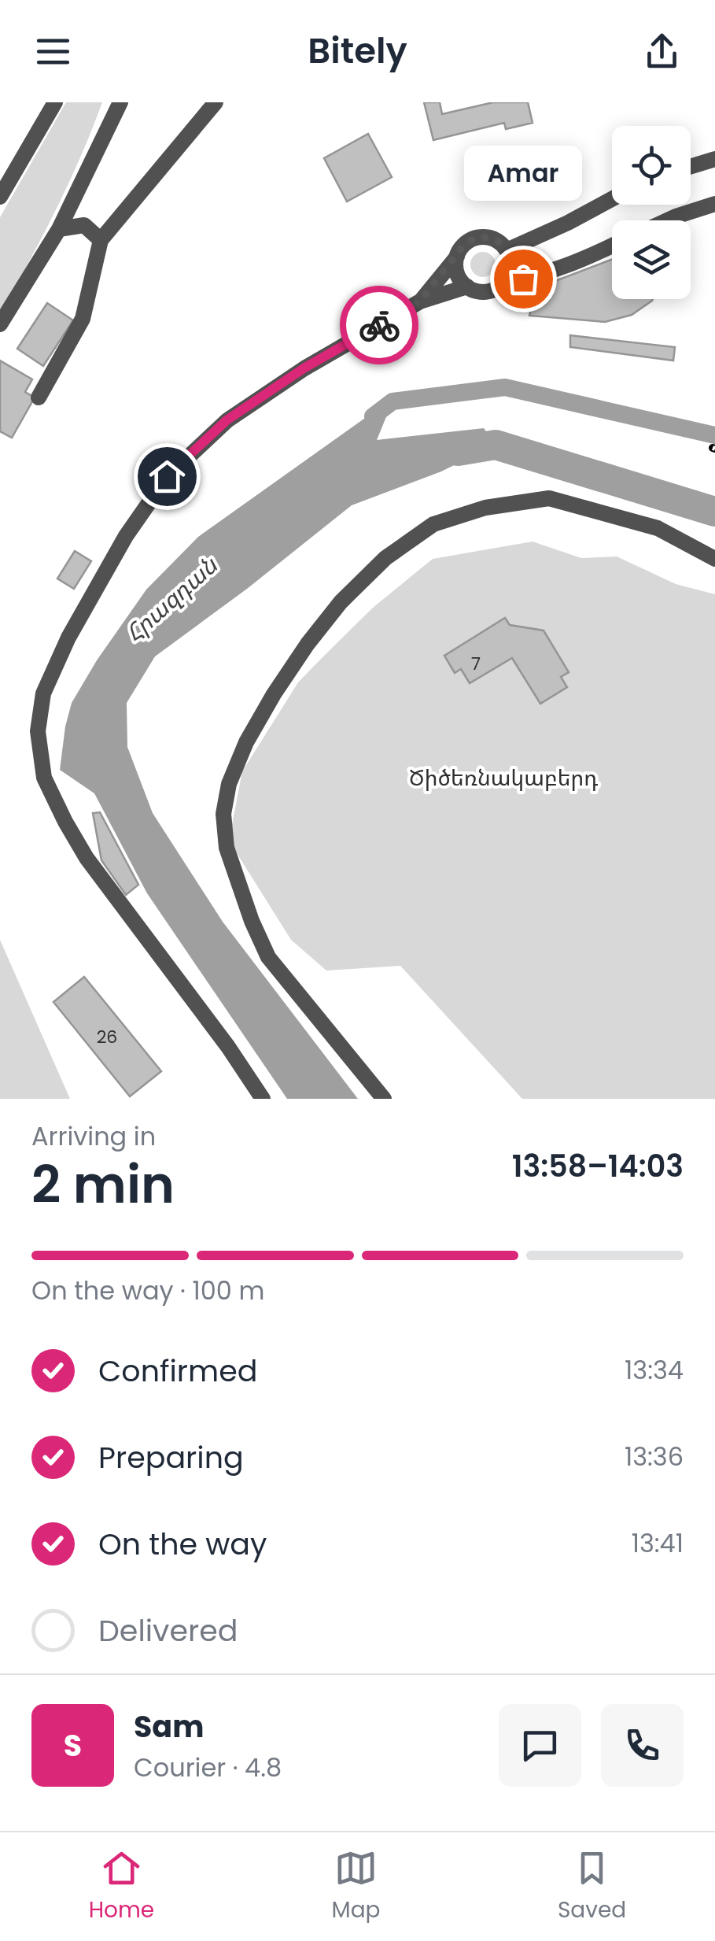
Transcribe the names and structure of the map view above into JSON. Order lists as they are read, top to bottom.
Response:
{
  "water": ["Հրազդան"],
  "parks": ["Ծիծեռնակաբերդ"],
  "places": ["Amar"],
  "house_numbers": ["7", "26"],
  "page": {
    "header": "Bitely",
    "bubble": "Amar",
    "heading": ["2 min", "Arriving in", "13:58–14:03"],
    "panel": ["Sam", "Courier · 4.8"],
    "bar": "On the way · 100 m",
    "list": [
      ["Confirmed", "13:34"],
      ["Preparing", "13:36"],
      ["On the way", "13:41"],
      "Delivered"
    ],
    "round": "S",
    "tabs": ["Home", "Map", "Saved"]
  }
}
